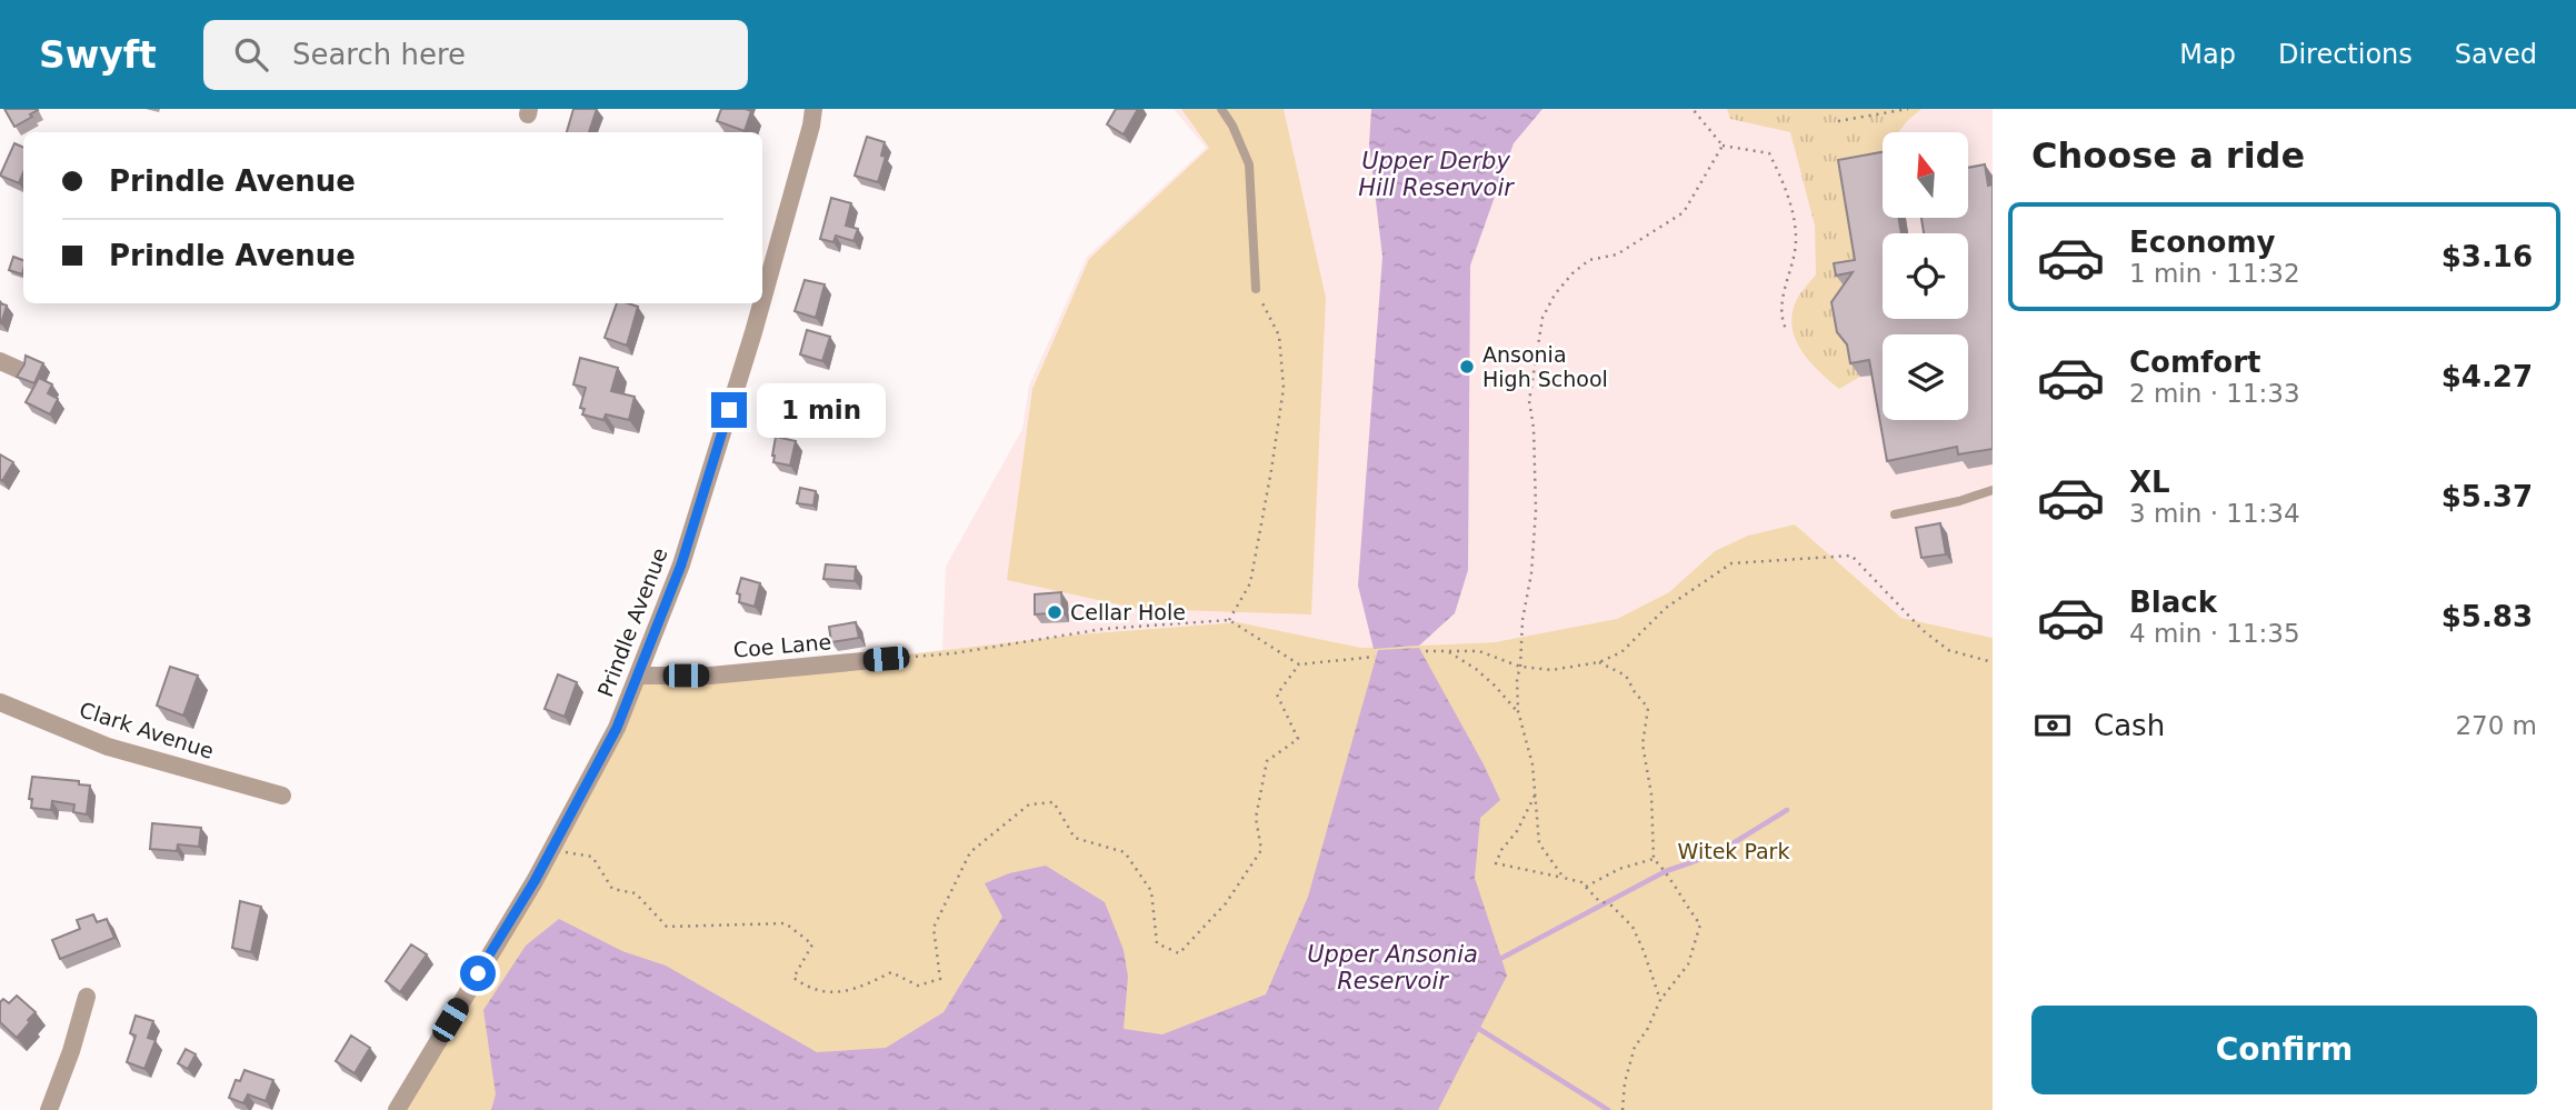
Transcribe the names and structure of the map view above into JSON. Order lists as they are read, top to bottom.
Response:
{
  "streets": {
    "street": ["Prindle Avenue", "Coe Lane", "Clark Avenue"]
  },
  "crossings": [
    ["Prindle Avenue", "Coe Lane"]
  ],
  "water": ["Upper Derby Hill Reservoir", "Upper Ansonia Reservoir"],
  "parks": ["Witek Park"],
  "places": ["Ansonia High School", "Cellar Hole"],
  "north": "top",
  "page": {
    "header": "Swyft",
    "search": "Search here",
    "nav": ["Map", "Directions", "Saved"],
    "heading": "Choose a ride",
    "banner": ["Prindle Avenue", "Prindle Avenue"],
    "list": [
      {
        "name": "Economy",
        "note": "1 min · 11:32",
        "value": "$3.16"
      },
      {
        "name": "Comfort",
        "note": "2 min · 11:33",
        "value": "$4.27"
      },
      {
        "name": "XL",
        "note": "3 min · 11:34",
        "value": "$5.37"
      },
      {
        "name": "Black",
        "note": "4 min · 11:35",
        "value": "$5.83"
      }
    ],
    "bubble": "1 min",
    "pay": ["Cash", "270 m"],
    "buttons": "Confirm"
  }
}
